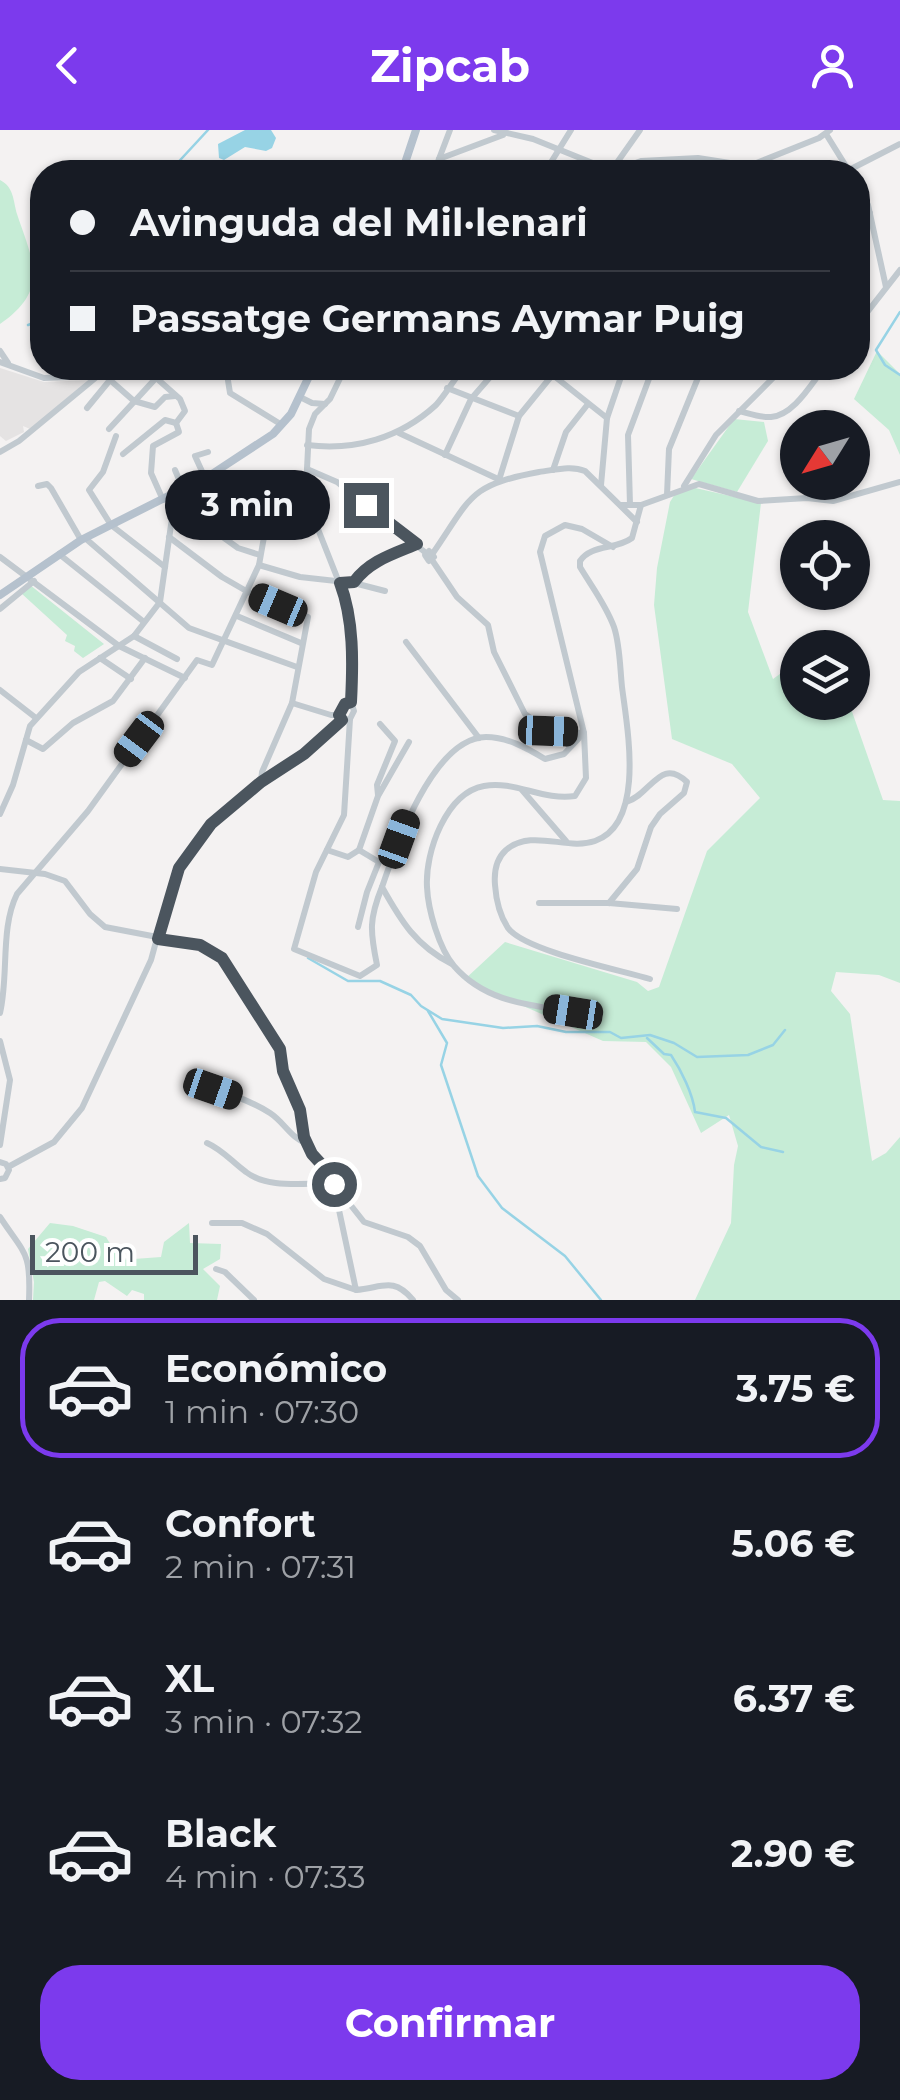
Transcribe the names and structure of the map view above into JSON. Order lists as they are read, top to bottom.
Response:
{
  "scale_bar": "200 m",
  "north": "bottom left",
  "page": {
    "header": "Zipcab",
    "banner": ["Avinguda del Mil·lenari", "Passatge Germans Aymar Puig"],
    "bubble": "3 min",
    "scale": "200 m",
    "list": [
      {
        "name": "Económico",
        "note": "1 min · 07:30",
        "value": "3.75 €"
      },
      {
        "name": "Confort",
        "note": "2 min · 07:31",
        "value": "5.06 €"
      },
      {
        "name": "XL",
        "note": "3 min · 07:32",
        "value": "6.37 €"
      },
      {
        "name": "Black",
        "note": "4 min · 07:33",
        "value": "2.90 €"
      }
    ],
    "buttons": "Confirmar"
  }
}
